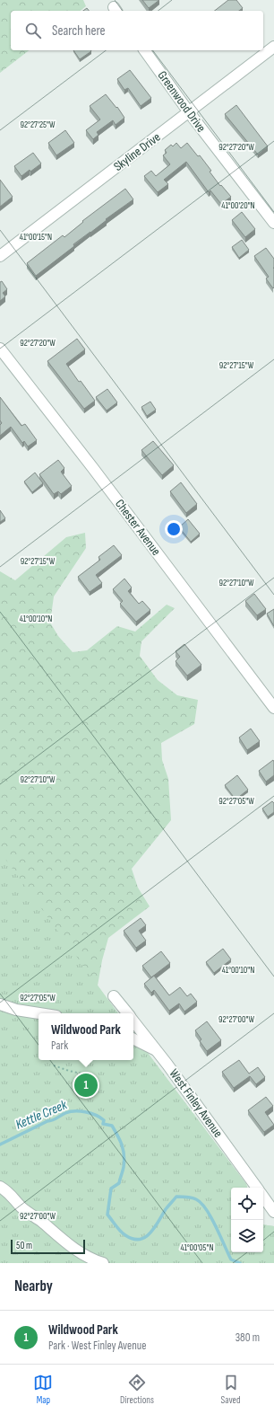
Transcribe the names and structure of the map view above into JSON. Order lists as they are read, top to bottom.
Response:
{
  "streets": {
    "street": [
      "Greenwood Drive",
      "Skyline Drive",
      "Chester Avenue",
      "West Finley Avenue"
    ]
  },
  "crossings": [
    ["Greenwood Drive", "Skyline Drive"]
  ],
  "water": ["Kettle Creek"],
  "scale_bar": "50 m",
  "page": {
    "search": "Search here",
    "popup": ["Wildwood Park", "Park"],
    "pins": "1",
    "scale": "50 m",
    "heading": "Nearby",
    "list": [
      {
        "mark": "1",
        "name": "Wildwood Park",
        "note": "Park · West Finley Avenue",
        "value": "380 m"
      }
    ],
    "nav": ["Map", "Directions", "Saved"]
  },
  "coordinates": [
    "92°27'25\"W",
    "92°27'20\"W",
    "41°00'20\"N",
    "41°00'15\"N",
    "92°27'15\"W",
    "92°27'10\"W",
    "41°00'10\"N",
    "92°27'05\"W",
    "92°27'00\"W",
    "41°00'05\"N"
  ]
}
